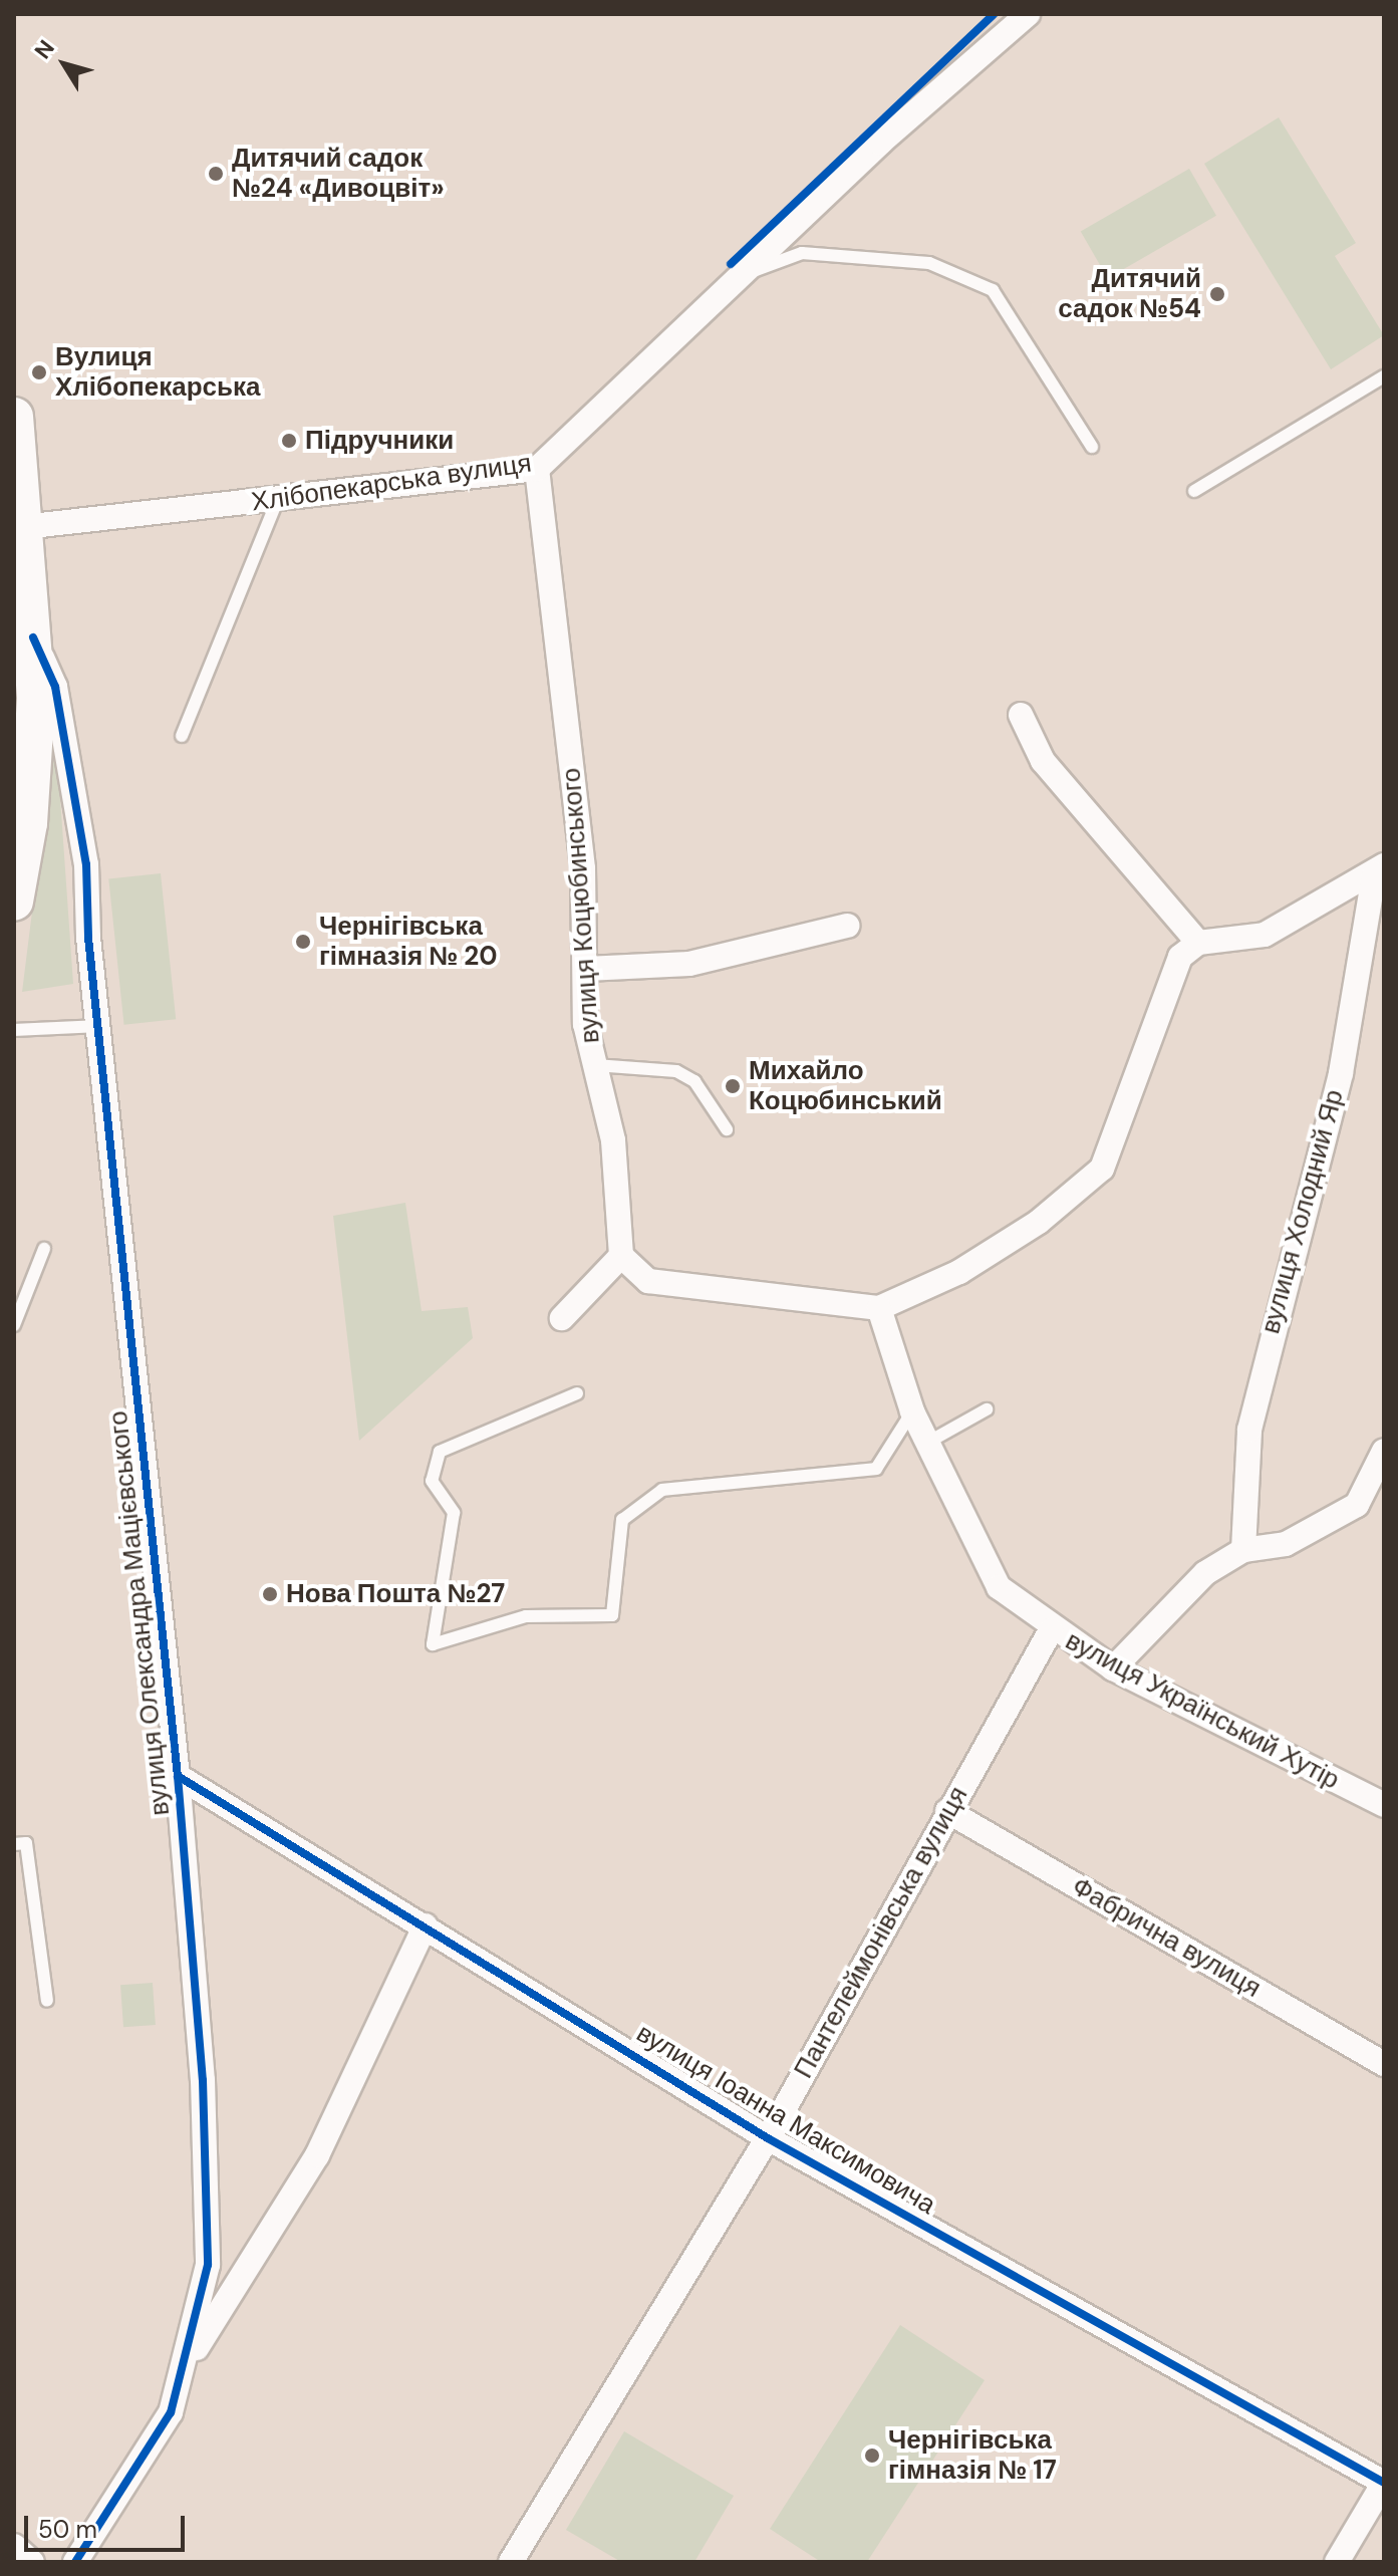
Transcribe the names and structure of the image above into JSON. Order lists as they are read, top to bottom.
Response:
{
  "streets": {
    "street": [
      "Хлібопекарська вулиця",
      "вулиця Коцюбинського",
      "вулиця Холодний Яр",
      "вулиця Олександра Мацієвського",
      "вулиця Український Хутір",
      "Пантелеймонівська вулиця",
      "Фабрична вулиця",
      "вулиця Іоанна Максимовича"
    ]
  },
  "crossings": [
    ["Хлібопекарська вулиця", "вулиця Коцюбинського"],
    ["вулиця Олександра Мацієвського", "вулиця Іоанна Максимовича"],
    ["вулиця Український Хутір", "Пантелеймонівська вулиця"],
    ["Пантелеймонівська вулиця", "Фабрична вулиця"],
    ["Пантелеймонівська вулиця", "вулиця Іоанна Максимовича"]
  ],
  "places": [
    "Дитячий садок №24 «Дивоцвіт»",
    "Дитячий садок №54",
    "Вулиця Хлібопекарська",
    "Підручники",
    "Чернігівська гімназія № 20",
    "Михайло Коцюбинський",
    "Нова Пошта №27",
    "Чернігівська гімназія № 17"
  ],
  "scale_bar": "50 m",
  "north": "top left"
}
